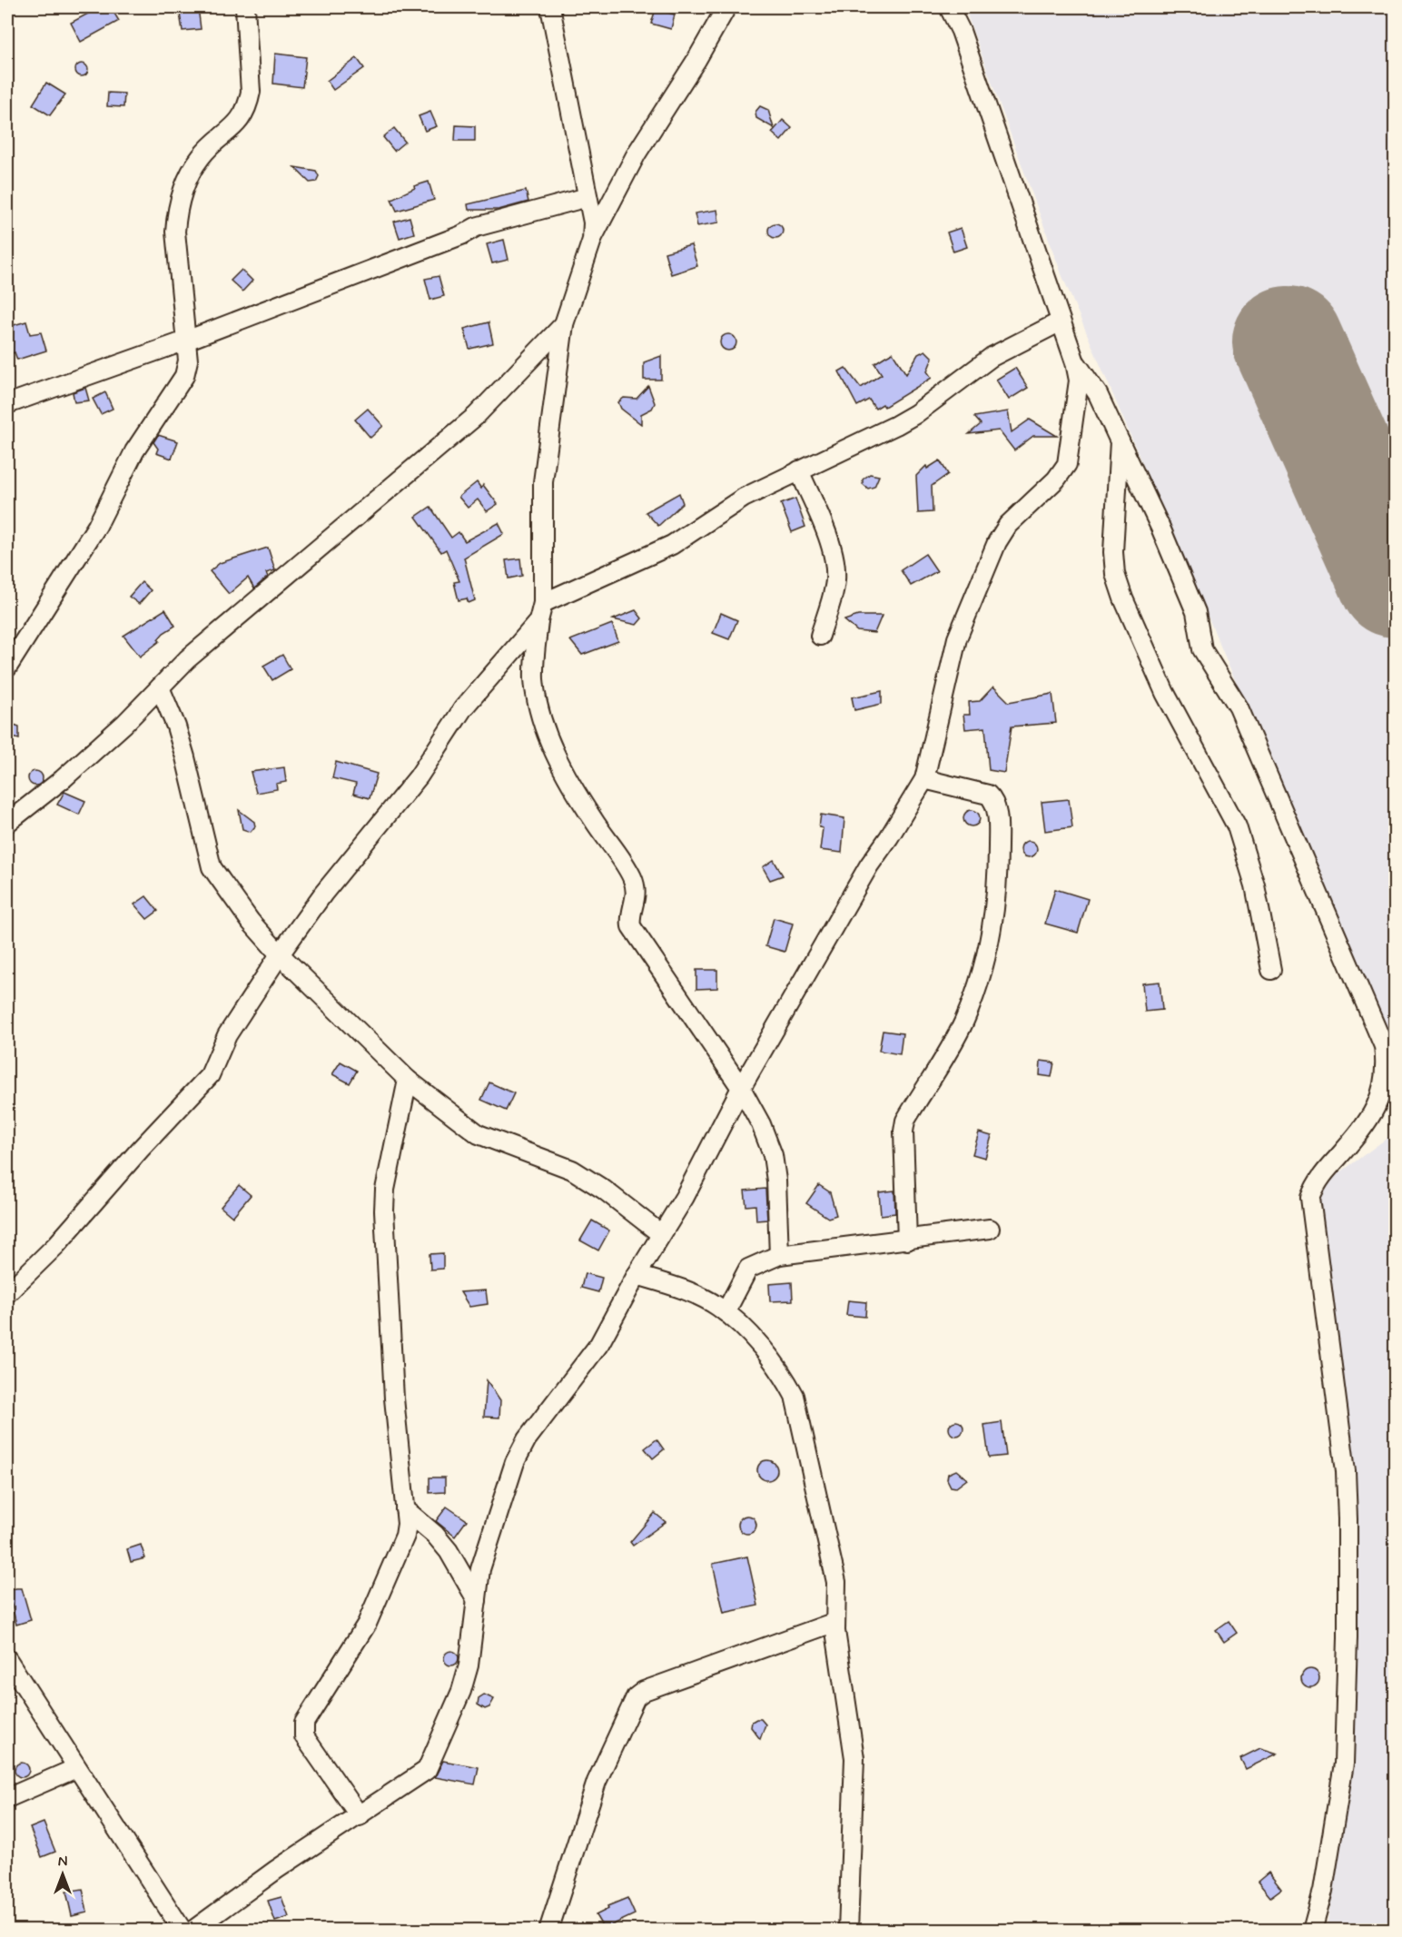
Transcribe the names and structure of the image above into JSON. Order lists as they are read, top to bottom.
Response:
{
  "north": "top"
}
